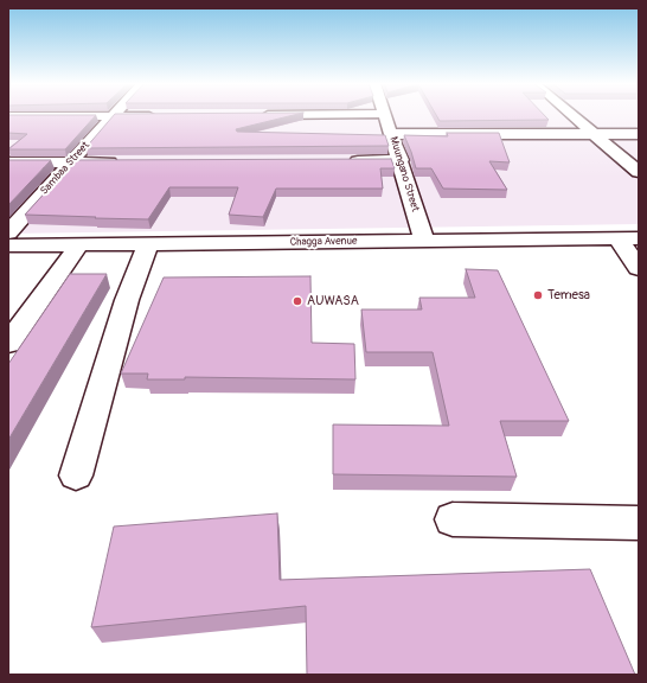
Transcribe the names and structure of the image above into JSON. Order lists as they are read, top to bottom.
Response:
{
  "streets": {
    "street": ["Sambaa Street", "Muungano Street", "Chagga Avenue"]
  },
  "crossings": [
    ["Muungano Street", "Chagga Avenue"]
  ],
  "places": ["Temesa", "AUWASA"]
}
